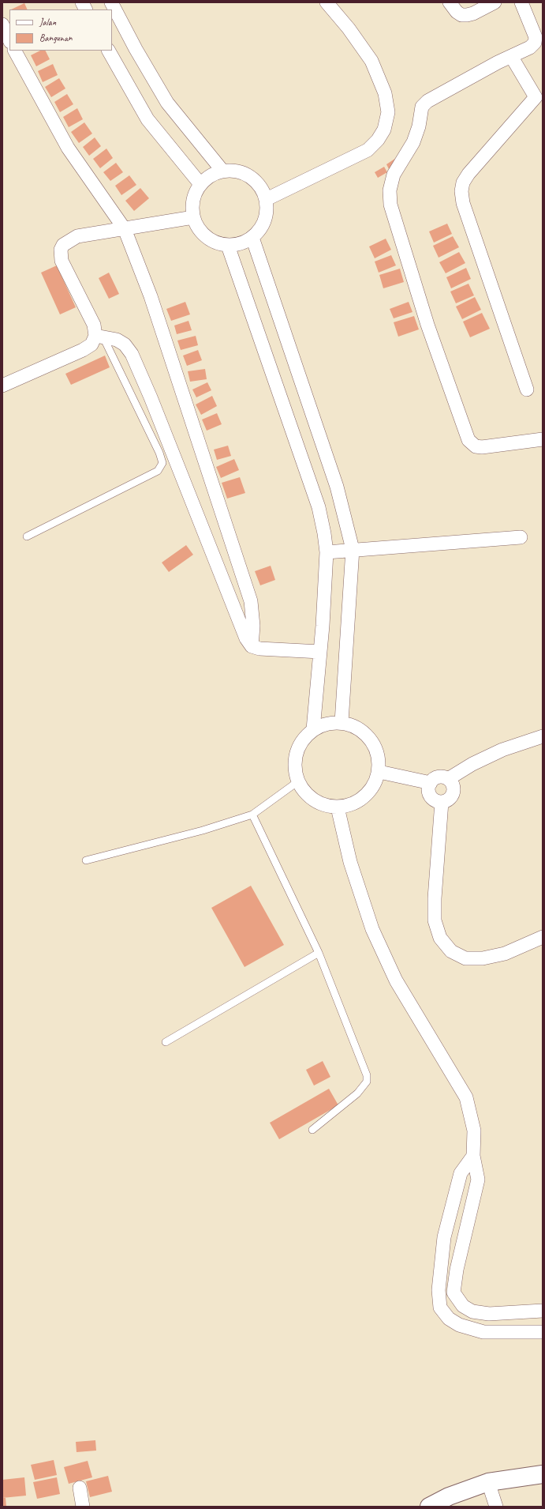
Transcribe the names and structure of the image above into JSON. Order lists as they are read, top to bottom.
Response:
{
  "legend": ["Jalan", "Bangunan"]
}
